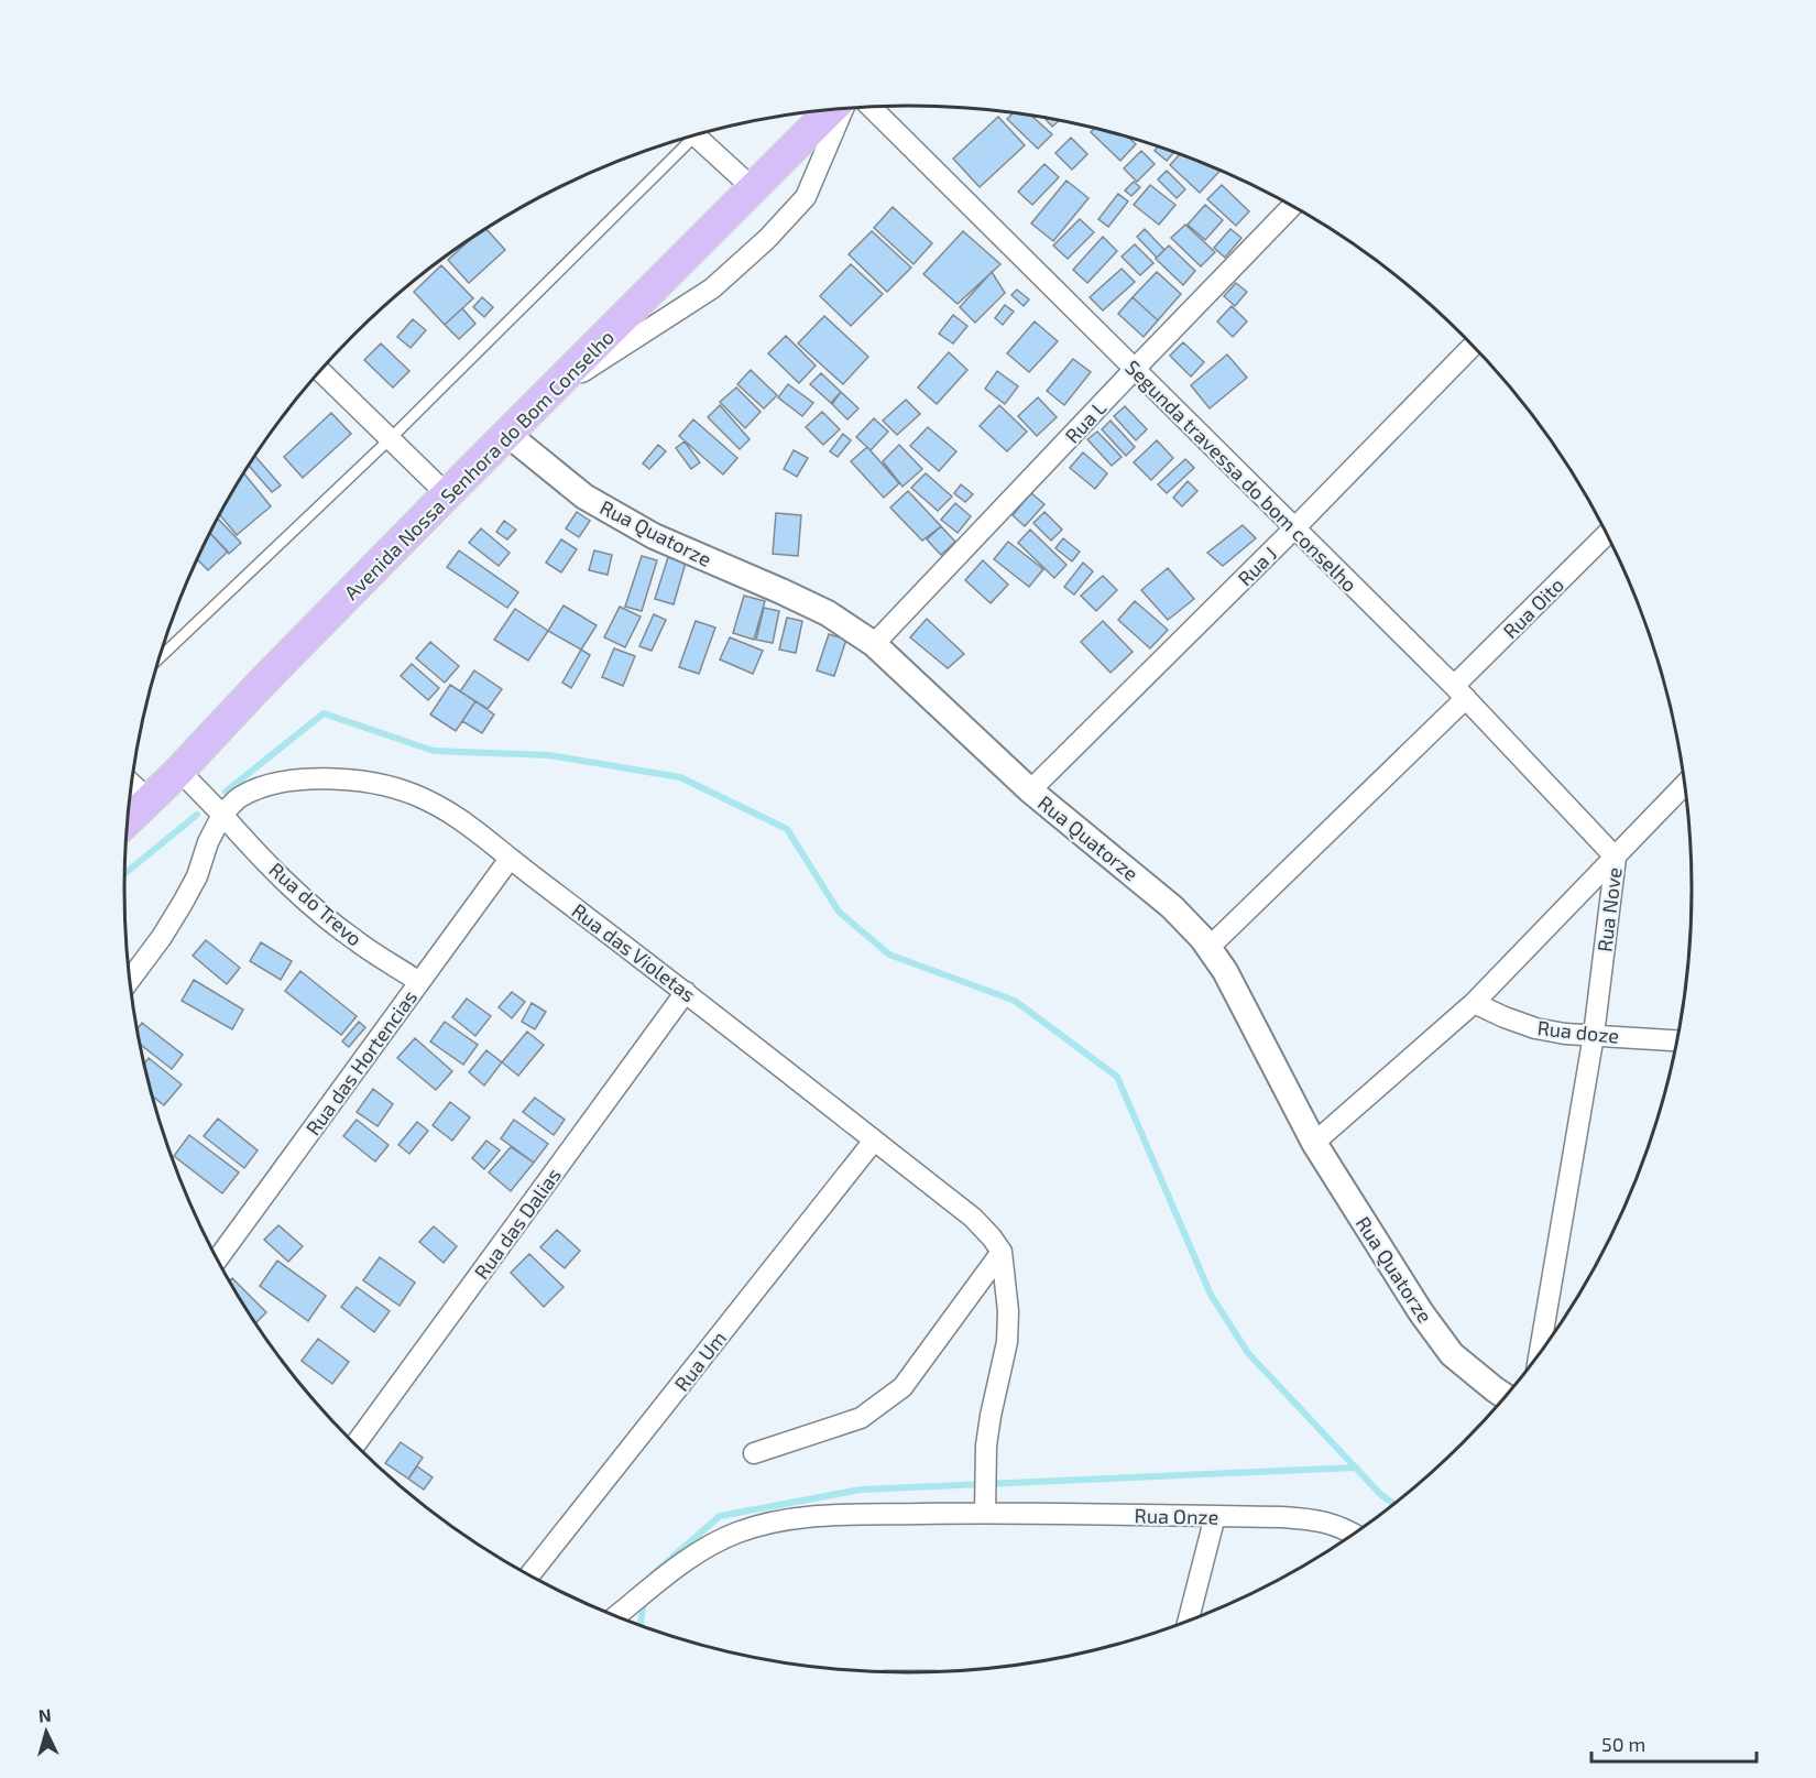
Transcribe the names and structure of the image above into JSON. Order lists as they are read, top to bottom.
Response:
{
  "streets": {
    "main road": ["Avenida Nossa Senhora do Bom Conselho"],
    "street": [
      "Rua L",
      "Segunda travessa do bom conselho",
      "Rua Quatorze",
      "Rua J",
      "Rua Oito",
      "Rua do Trevo",
      "Rua Nove",
      "Rua das Violetas",
      "Rua doze",
      "Rua das Hortencias",
      "Rua das Dalias",
      "Rua Um",
      "Rua Onze"
    ]
  },
  "crossings": [
    ["Rua L", "Segunda travessa do bom conselho"],
    ["Rua L", "Rua Quatorze"],
    ["Avenida Nossa Senhora do Bom Conselho", "Rua Quatorze"],
    ["Avenida Nossa Senhora do Bom Conselho", "Rua do Trevo"],
    ["Segunda travessa do bom conselho", "Rua J"],
    ["Segunda travessa do bom conselho", "Rua Oito"],
    ["Segunda travessa do bom conselho", "Rua Nove"],
    ["Rua Quatorze", "Rua J"],
    ["Rua Quatorze", "Rua Oito"],
    ["Rua Quatorze", "Rua Nove"],
    ["Rua do Trevo", "Rua das Violetas"],
    ["Rua do Trevo", "Rua das Hortencias"],
    ["Rua Nove", "Rua doze"],
    ["Rua das Violetas", "Rua das Hortencias"],
    ["Rua das Violetas", "Rua das Dalias"],
    ["Rua das Violetas", "Rua Um"]
  ],
  "scale_bar": "50 m",
  "north": "top"
}
